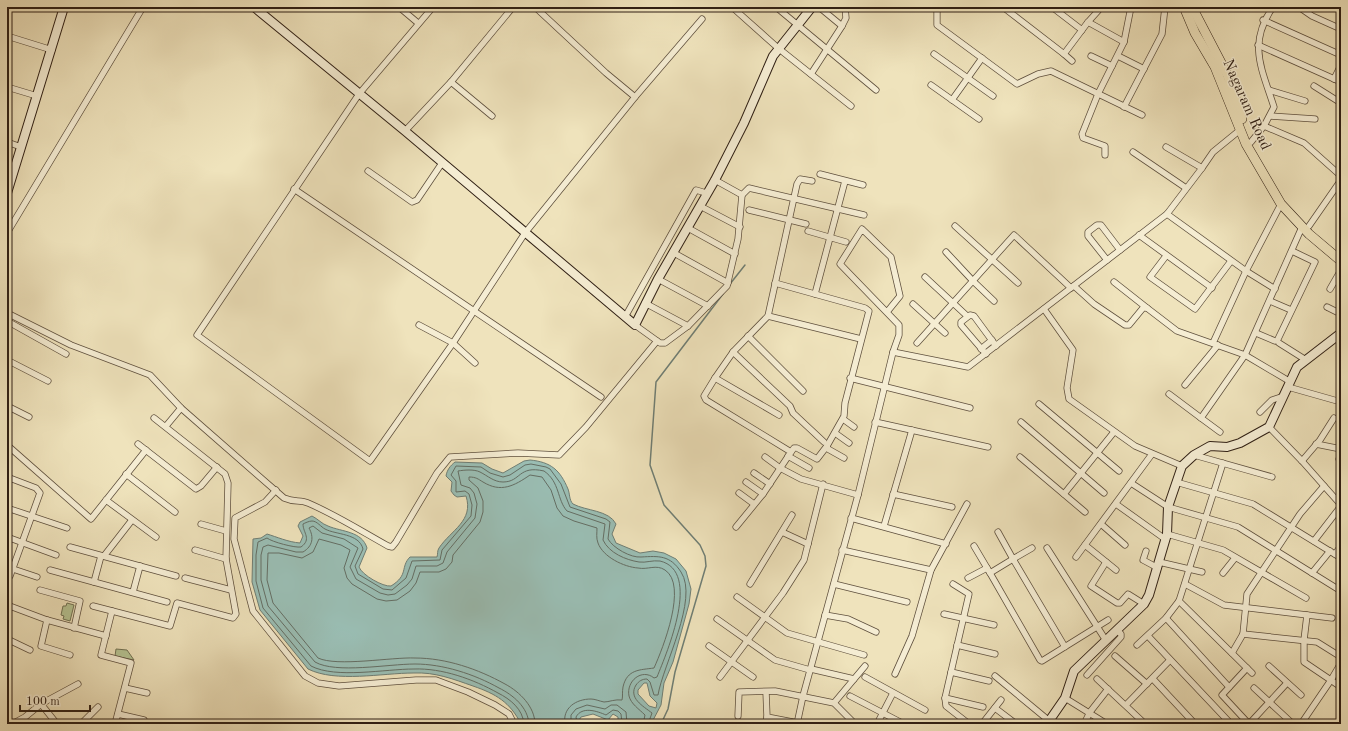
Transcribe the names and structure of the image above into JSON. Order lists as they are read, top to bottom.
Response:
{
  "streets": {
    "main road": ["Nagaram Road"]
  },
  "scale_bar": "100 m"
}
